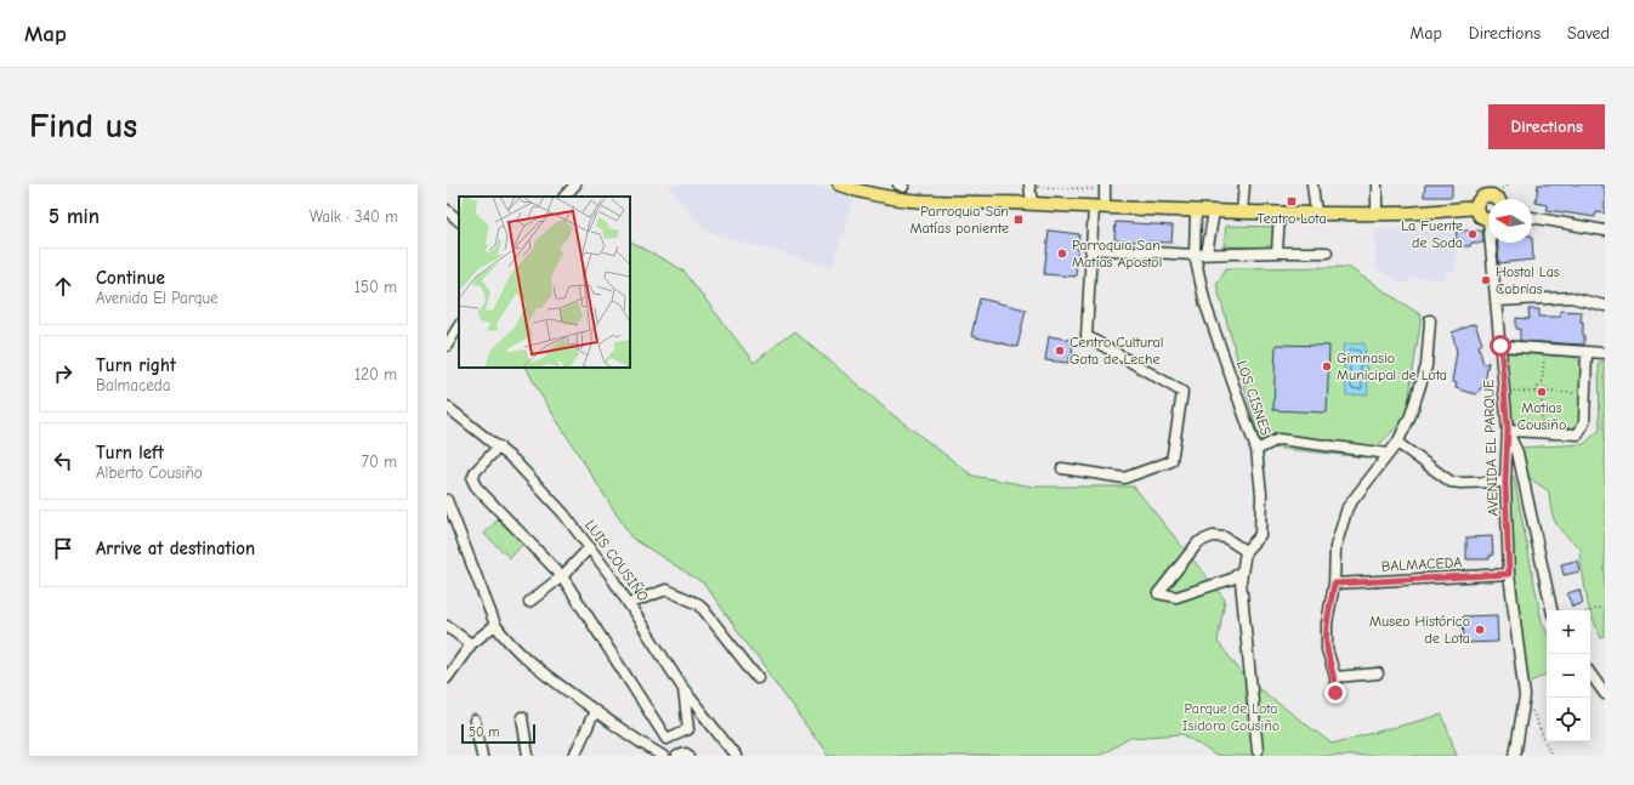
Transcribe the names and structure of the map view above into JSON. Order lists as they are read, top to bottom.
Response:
{
  "streets": {
    "street": [
      "LOS CISNES",
      "AVENIDA EL PARQUE",
      "LUIS COUSIÑO",
      "BALMACEDA"
    ]
  },
  "crossings": [
    ["AVENIDA EL PARQUE", "BALMACEDA"]
  ],
  "parks": ["Parque de Lota Isidora Cousiño"],
  "places": {
    "transit": ["Teatro Lota", "Parroquia San Matías poniente"],
    "other": [
      "La Fuente de Soda",
      "Parroquia San Matías Apostol",
      "Hostal Las Cabrias",
      "Centro Cultural Gota de Leche",
      "Gimnasio Municipal de Lota",
      "Matias Cousiño",
      "Museo Histórico de Lota"
    ]
  },
  "scale_bar": "50 m",
  "north": "left",
  "page": {
    "header": "Map",
    "nav": ["Map", "Directions", "Saved"],
    "buttons": "Directions",
    "title": "Find us",
    "heading": ["5 min", "Walk · 340 m"],
    "list": [
      ["Continue", "Avenida El Parque", "150 m"],
      ["Turn right", "Balmaceda", "120 m"],
      ["Turn left", "Alberto Cousiño", "70 m"],
      "Arrive at destination"
    ],
    "map_buttons": ["+", "−"],
    "scale": "50 m"
  }
}
